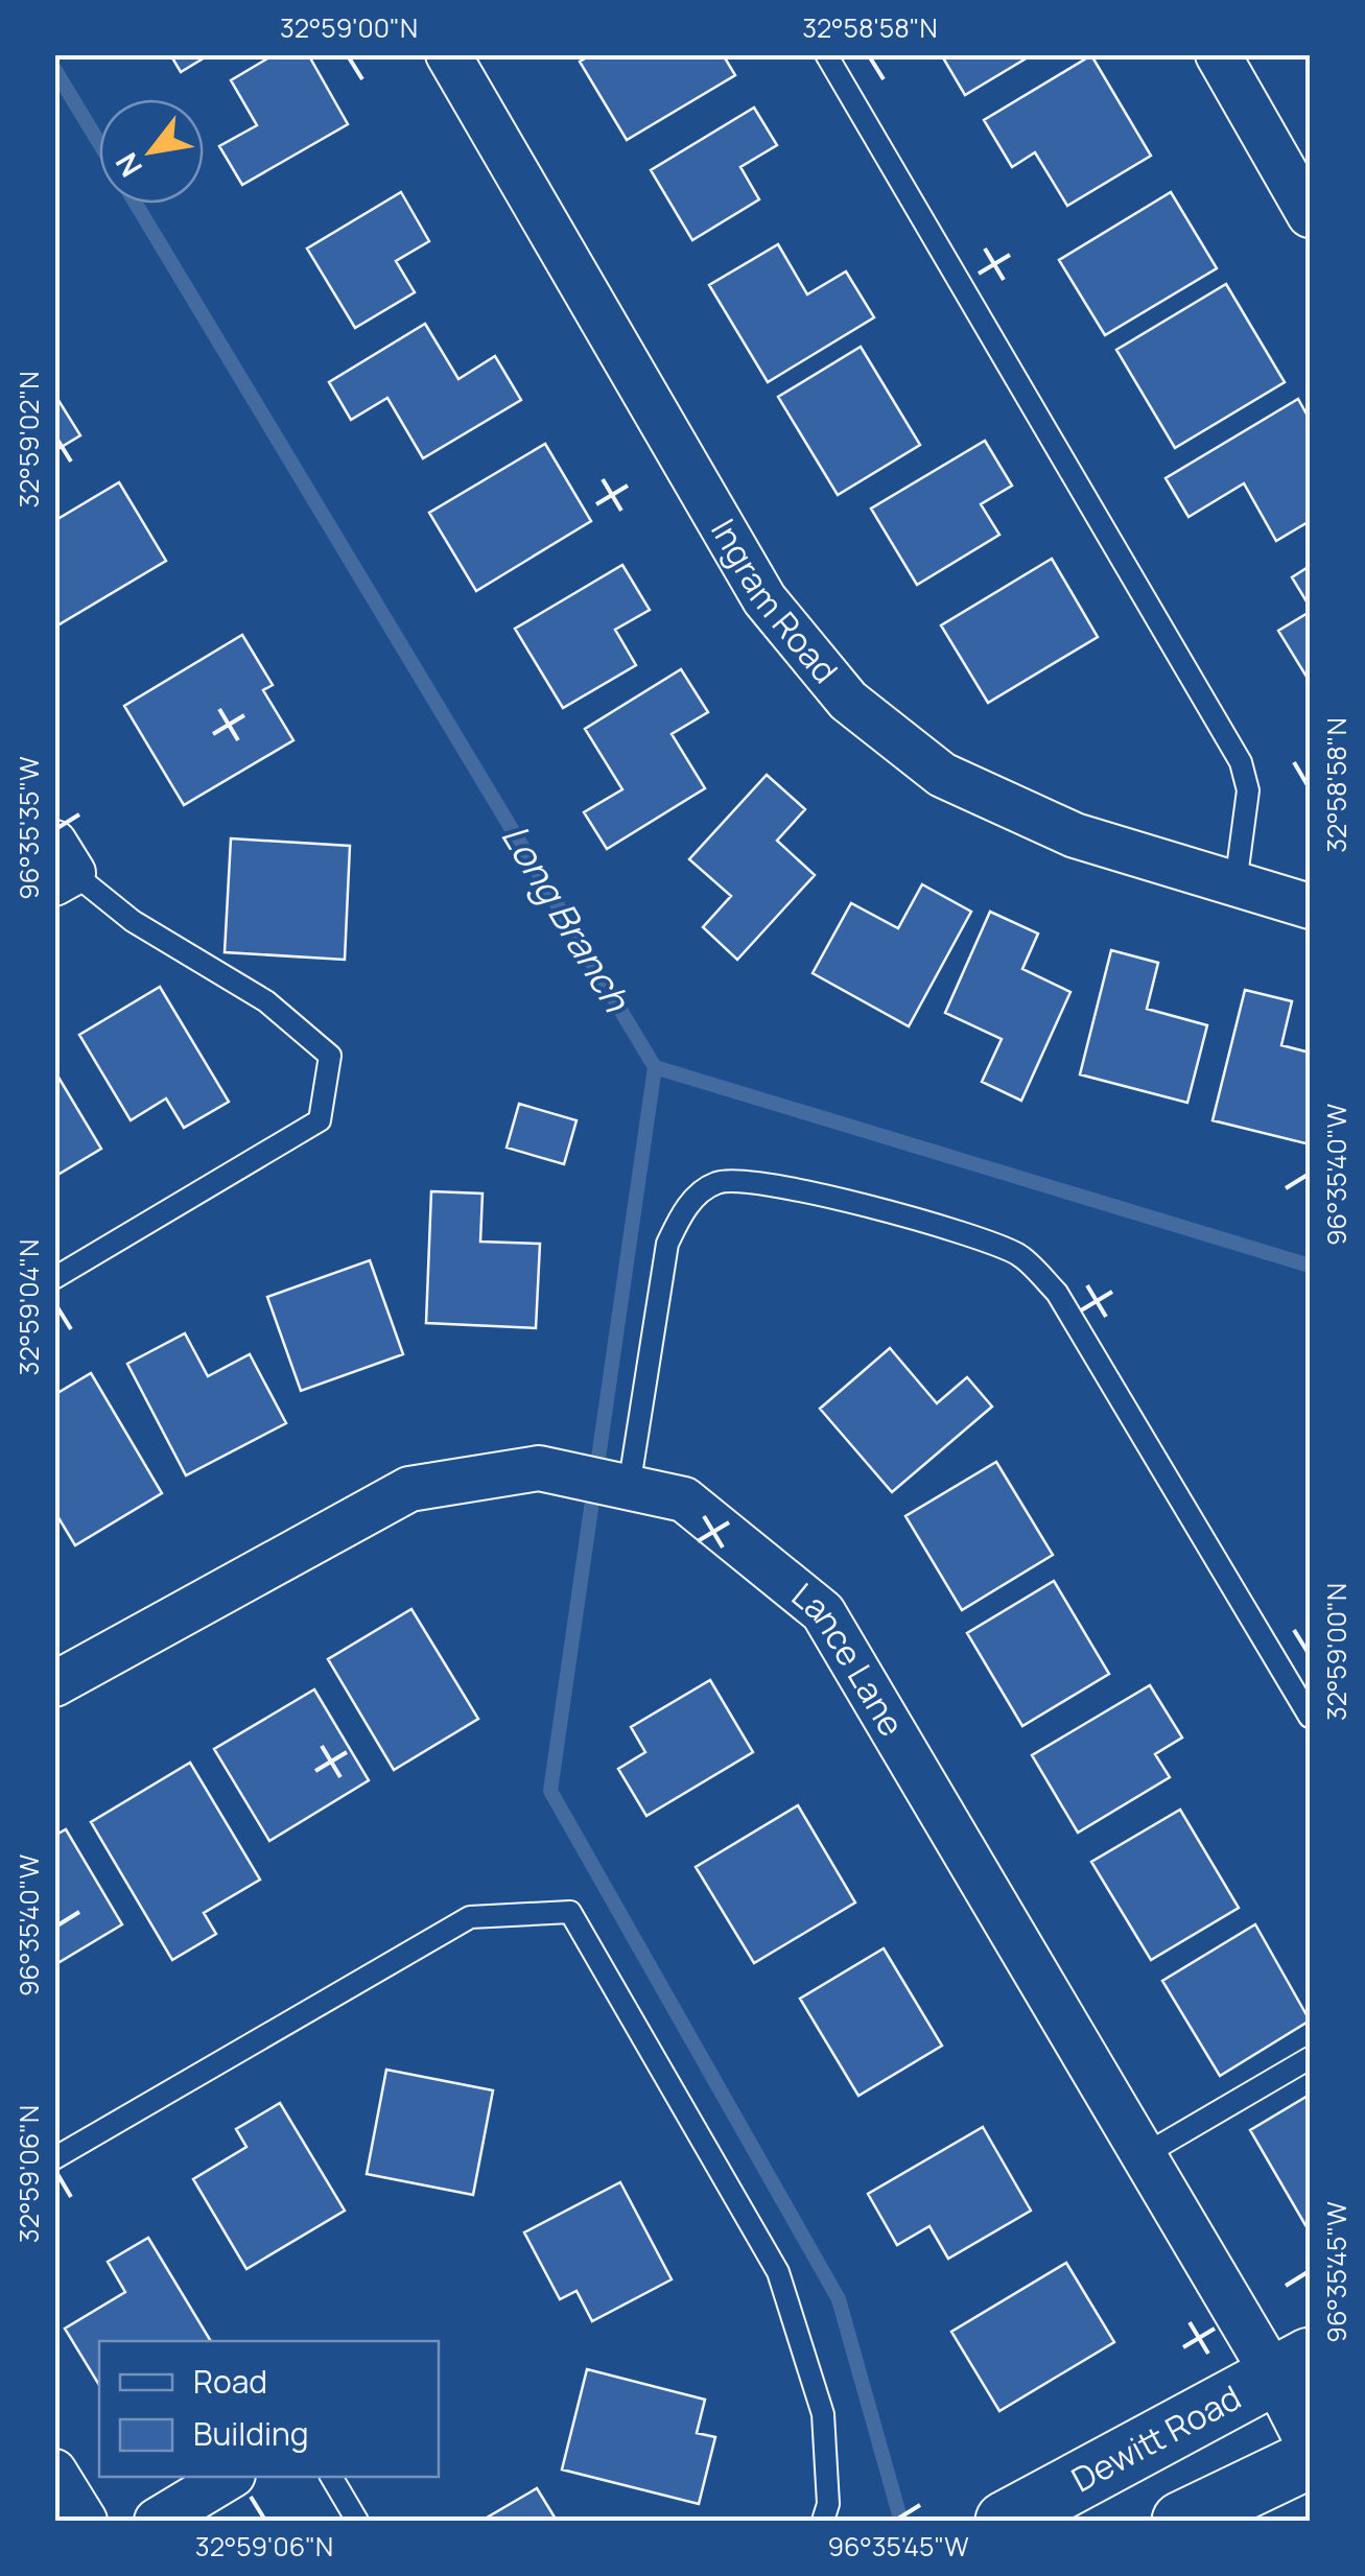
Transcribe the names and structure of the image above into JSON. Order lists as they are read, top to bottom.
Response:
{
  "streets": {
    "main road": ["Dewitt Road"],
    "street": ["Ingram Road", "Lance Lane"]
  },
  "crossings": [
    ["Lance Lane", "Dewitt Road"]
  ],
  "water": ["Long Branch"],
  "legend": ["Road", "Building"],
  "north": "bottom left",
  "coordinates": [
    "32°59'00\"N",
    "32°58'58\"N",
    "32°59'02\"N",
    "96°35'35\"W",
    "96°35'40\"W",
    "32°59'04\"N",
    "32°59'06\"N",
    "96°35'45\"W"
  ]
}
